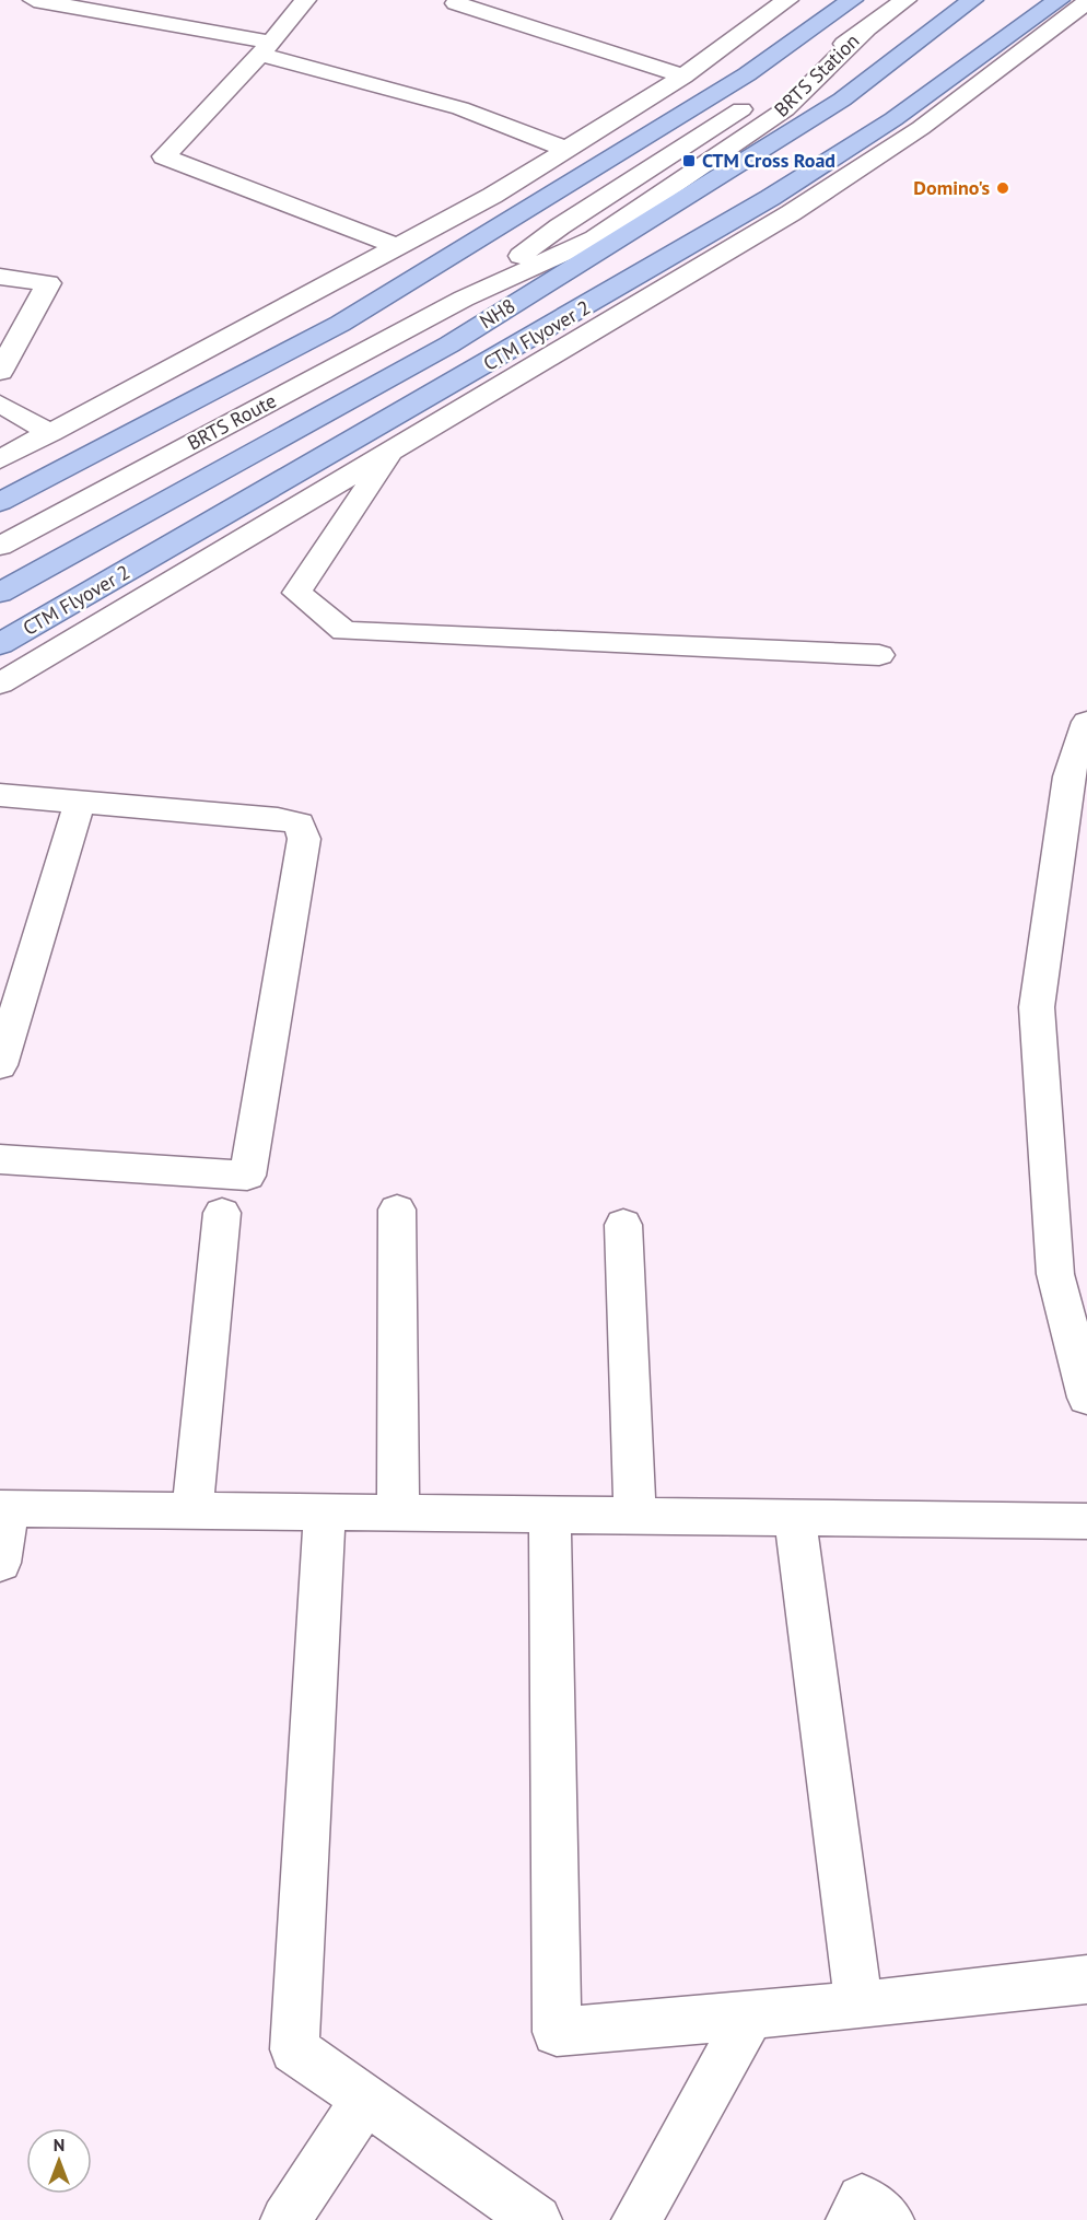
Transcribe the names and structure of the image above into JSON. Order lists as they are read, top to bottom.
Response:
{
  "streets": {
    "main road": ["NH8", "CTM Flyover 2"],
    "street": ["BRTS Station", "BRTS Route"]
  },
  "crossings": [
    ["BRTS Station", "BRTS Route"]
  ],
  "places": {
    "transit": ["CTM Cross Road"],
    "other": ["Domino's"]
  },
  "north": "top"
}
